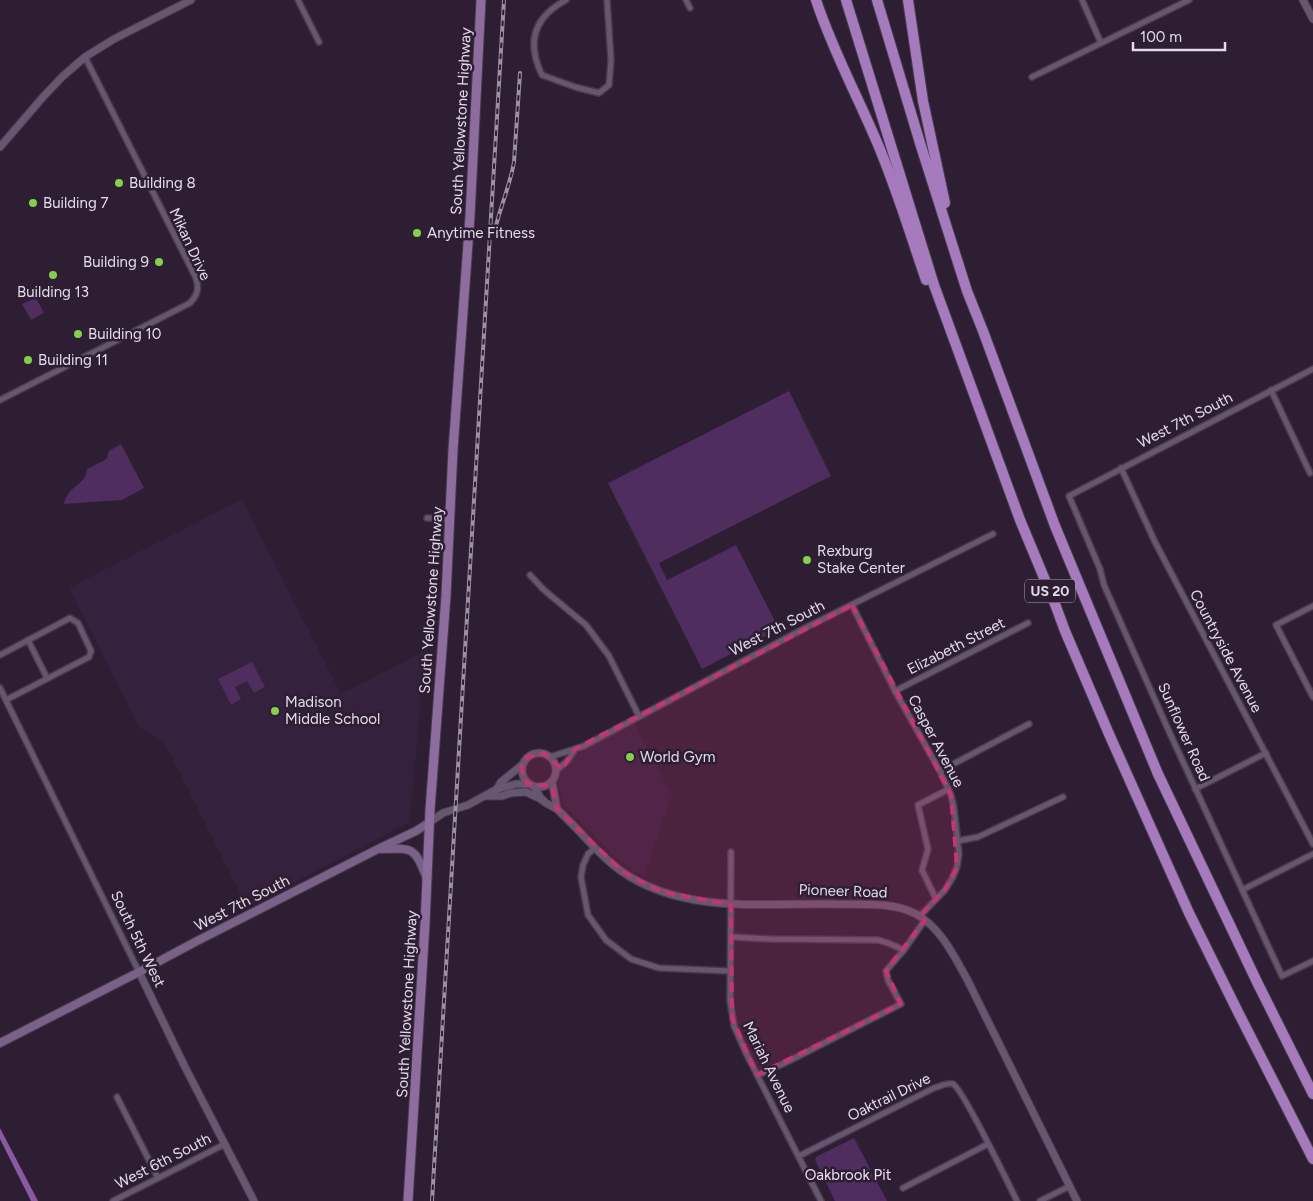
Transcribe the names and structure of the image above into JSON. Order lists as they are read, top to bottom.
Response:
{
  "streets": {
    "highway": ["US 20"],
    "main road": ["South Yellowstone Highway", "West 7th South"],
    "street": [
      "Mikan Drive",
      "Elizabeth Street",
      "Countryside Avenue",
      "Sunflower Road",
      "Casper Avenue",
      "Pioneer Road",
      "South 5th West",
      "Mariah Avenue",
      "Oaktrail Drive",
      "West 6th South"
    ]
  },
  "crossings": [
    ["South Yellowstone Highway", "West 7th South"],
    ["West 7th South", "Countryside Avenue"],
    ["West 7th South", "Sunflower Road"],
    ["West 7th South", "Casper Avenue"],
    ["West 7th South", "Pioneer Road"],
    ["West 7th South", "South 5th West"],
    ["Elizabeth Street", "Casper Avenue"],
    ["Casper Avenue", "Pioneer Road"],
    ["Casper Avenue", "Mariah Avenue"],
    ["Pioneer Road", "Mariah Avenue"],
    ["South 5th West", "West 6th South"],
    ["Mariah Avenue", "Oaktrail Drive"]
  ],
  "parks": ["Oakbrook Pit"],
  "places": [
    "Building 8",
    "Building 7",
    "Anytime Fitness",
    "Building 9",
    "Building 13",
    "Building 10",
    "Building 11",
    "Rexburg Stake Center",
    "Madison Middle School",
    "World Gym"
  ],
  "scale_bar": "100 m"
}
